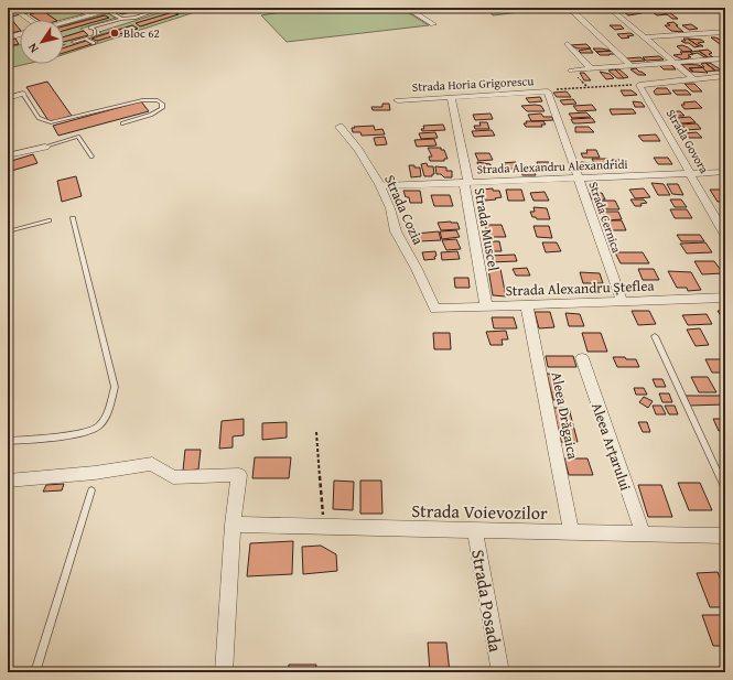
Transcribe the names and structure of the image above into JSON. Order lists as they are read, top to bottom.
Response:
{
  "streets": {
    "street": [
      "Strada Horia Grigorescu",
      "Strada Govora",
      "Strada Alexandru Alexandridi",
      "Strada Cozia",
      "Strada Cernica",
      "Strada Muscel",
      "Strada Alexandru Șteflea",
      "Aleea Drăgaica",
      "Aleea Arțarului",
      "Strada Voievozilor",
      "Strada Posada"
    ]
  },
  "crossings": [
    ["Strada Horia Grigorescu", "Strada Cernica"],
    ["Strada Horia Grigorescu", "Strada Muscel"],
    ["Strada Govora", "Strada Alexandru Alexandridi"],
    ["Strada Alexandru Alexandridi", "Strada Cozia"],
    ["Strada Alexandru Alexandridi", "Strada Cernica"],
    ["Strada Alexandru Alexandridi", "Strada Muscel"],
    ["Strada Cozia", "Strada Alexandru Șteflea"],
    ["Strada Cernica", "Strada Alexandru Șteflea"],
    ["Strada Muscel", "Strada Alexandru Șteflea"],
    ["Strada Alexandru Șteflea", "Aleea Drăgaica"],
    ["Aleea Drăgaica", "Strada Voievozilor"],
    ["Aleea Arțarului", "Strada Voievozilor"],
    ["Strada Voievozilor", "Strada Posada"]
  ],
  "places": ["Bloc 62"],
  "north": "bottom left"
}
